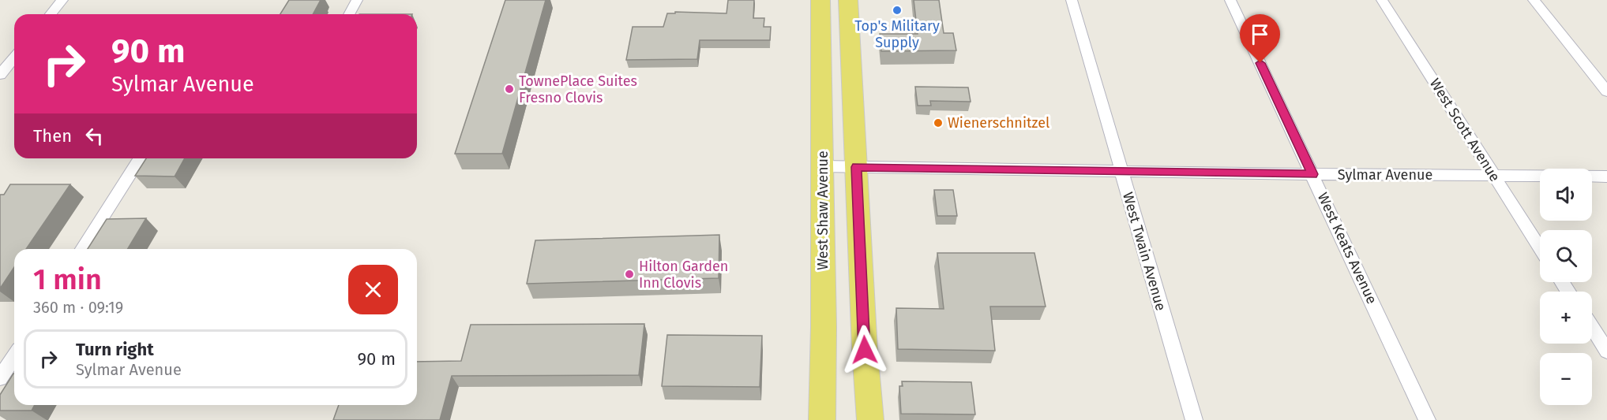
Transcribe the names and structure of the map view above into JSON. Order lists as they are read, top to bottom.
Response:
{
  "streets": {
    "main road": ["West Shaw Avenue"],
    "street": [
      "West Scott Avenue",
      "Sylmar Avenue",
      "West Keats Avenue",
      "West Twain Avenue"
    ]
  },
  "crossings": [
    ["West Scott Avenue", "Sylmar Avenue"],
    ["Sylmar Avenue", "West Shaw Avenue"],
    ["Sylmar Avenue", "West Keats Avenue"],
    ["Sylmar Avenue", "West Twain Avenue"]
  ],
  "places": [
    "Top's Military Supply",
    "TownePlace Suites Fresno Clovis",
    "Wienerschnitzel",
    "Hilton Garden Inn Clovis"
  ],
  "page": {
    "turn": ["90 m", "Sylmar Avenue"],
    "then": "Then",
    "map_buttons": ["+", "−"],
    "heading": ["1 min", "360 m · 09:19"],
    "list": [
      {
        "name": "Turn right",
        "note": "Sylmar Avenue",
        "value": "90 m"
      }
    ]
  }
}
